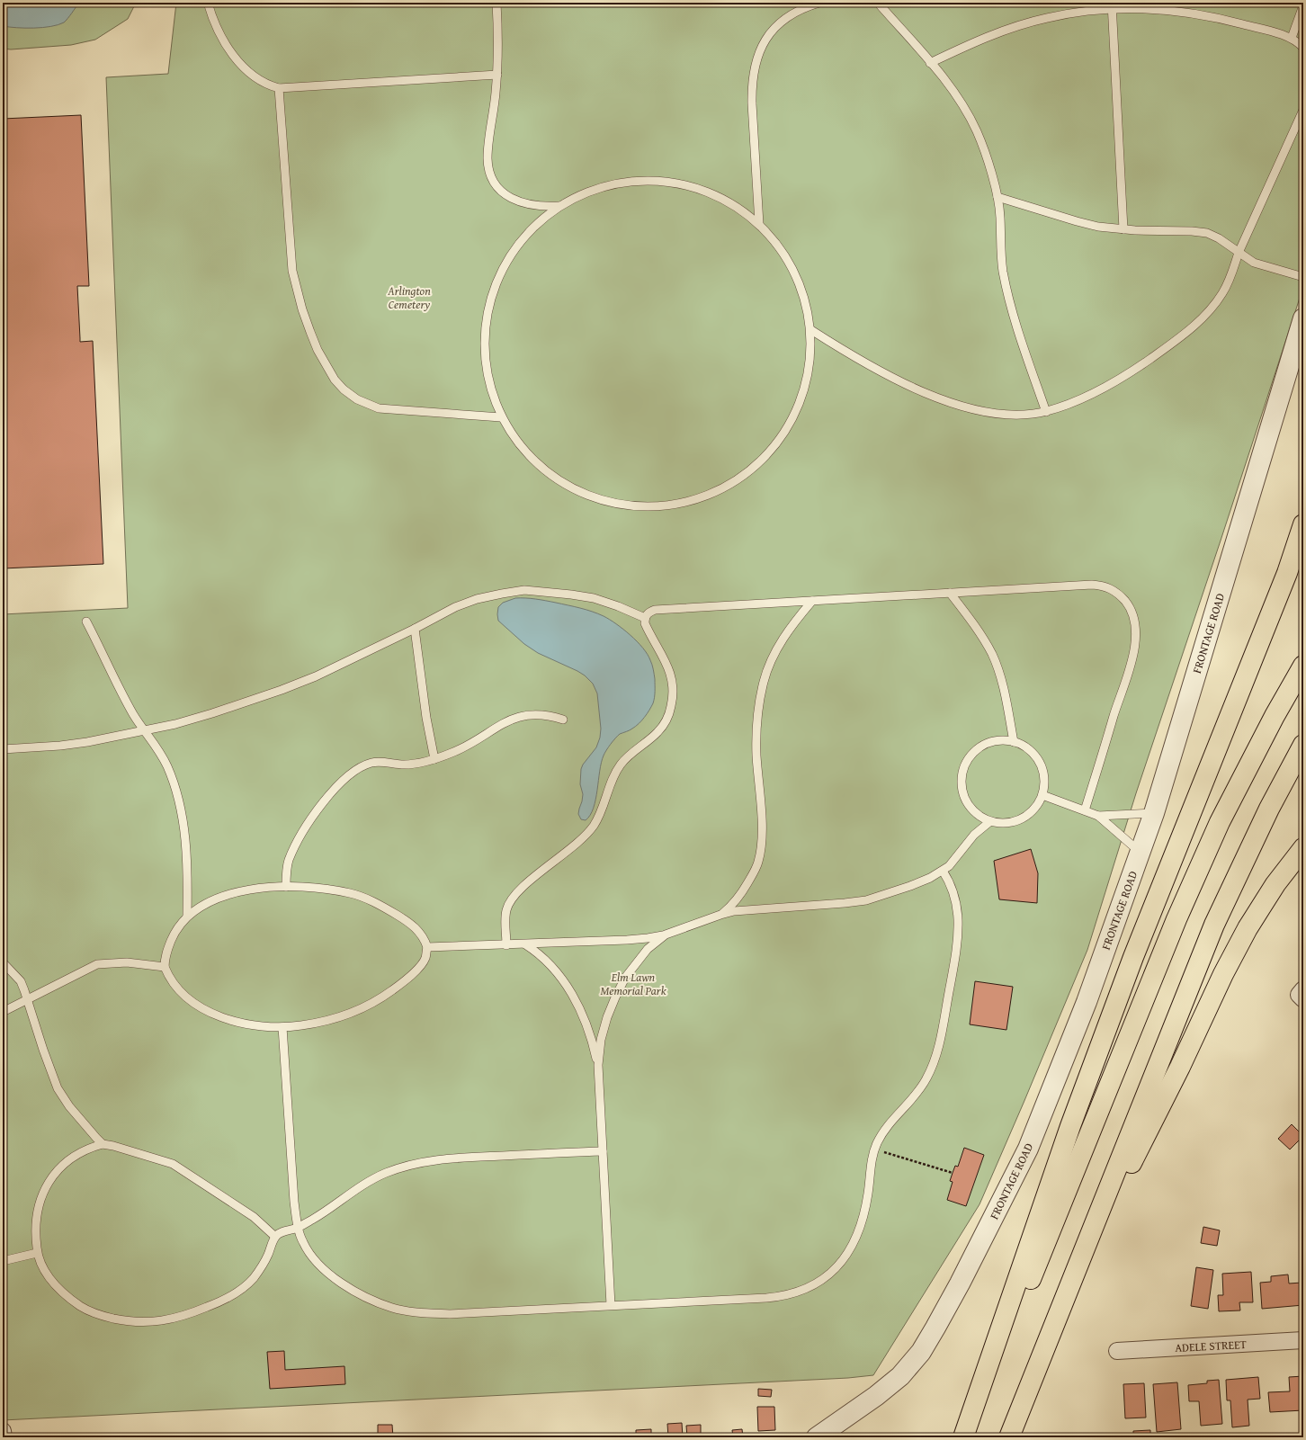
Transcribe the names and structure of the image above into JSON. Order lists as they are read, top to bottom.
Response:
{
  "streets": {
    "street": ["FRONTAGE ROAD", "ADELE STREET"]
  },
  "parks": ["Arlington Cemetery", "Elm Lawn Memorial Park"]
}
